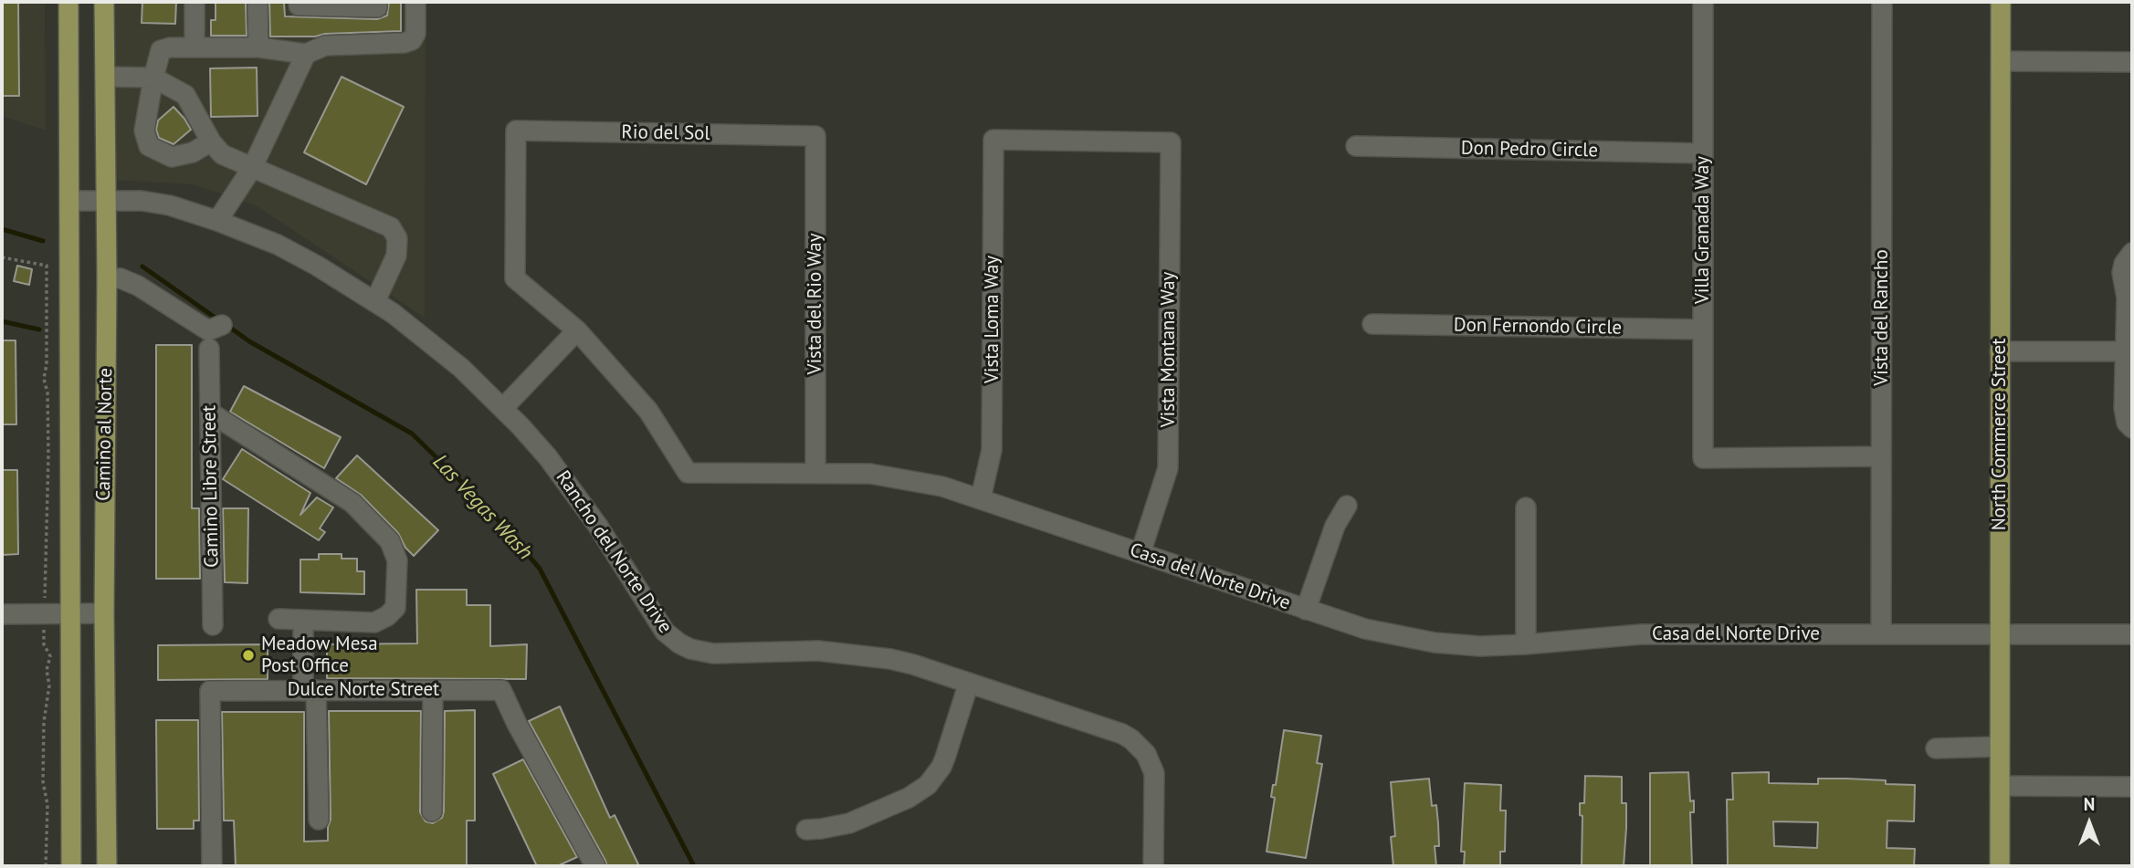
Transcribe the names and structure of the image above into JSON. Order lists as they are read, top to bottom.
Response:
{
  "streets": {
    "main road": ["Camino al Norte", "North Commerce Street"],
    "street": [
      "Rio del Sol",
      "Don Pedro Circle",
      "Villa Granada Way",
      "Vista del Rio Way",
      "Vista del Rancho",
      "Vista Loma Way",
      "Don Fernondo Circle",
      "Vista Montana Way",
      "Camino Libre Street",
      "Rancho del Norte Drive",
      "Casa del Norte Drive",
      "Dulce Norte Street"
    ]
  },
  "crossings": [
    ["Rio del Sol", "Vista del Rio Way"],
    ["Rio del Sol", "Casa del Norte Drive"],
    ["Don Pedro Circle", "Villa Granada Way"],
    ["Villa Granada Way", "Vista del Rancho"],
    ["Villa Granada Way", "Don Fernondo Circle"],
    ["Vista del Rio Way", "Casa del Norte Drive"],
    ["Vista del Rancho", "Casa del Norte Drive"],
    ["Vista Loma Way", "Vista Montana Way"],
    ["Vista Loma Way", "Casa del Norte Drive"],
    ["Vista Montana Way", "Casa del Norte Drive"],
    ["Camino al Norte", "Rancho del Norte Drive"],
    ["North Commerce Street", "Casa del Norte Drive"]
  ],
  "water": ["Las Vegas Wash"],
  "places": ["Meadow Mesa Post Office"],
  "north": "top"
}
